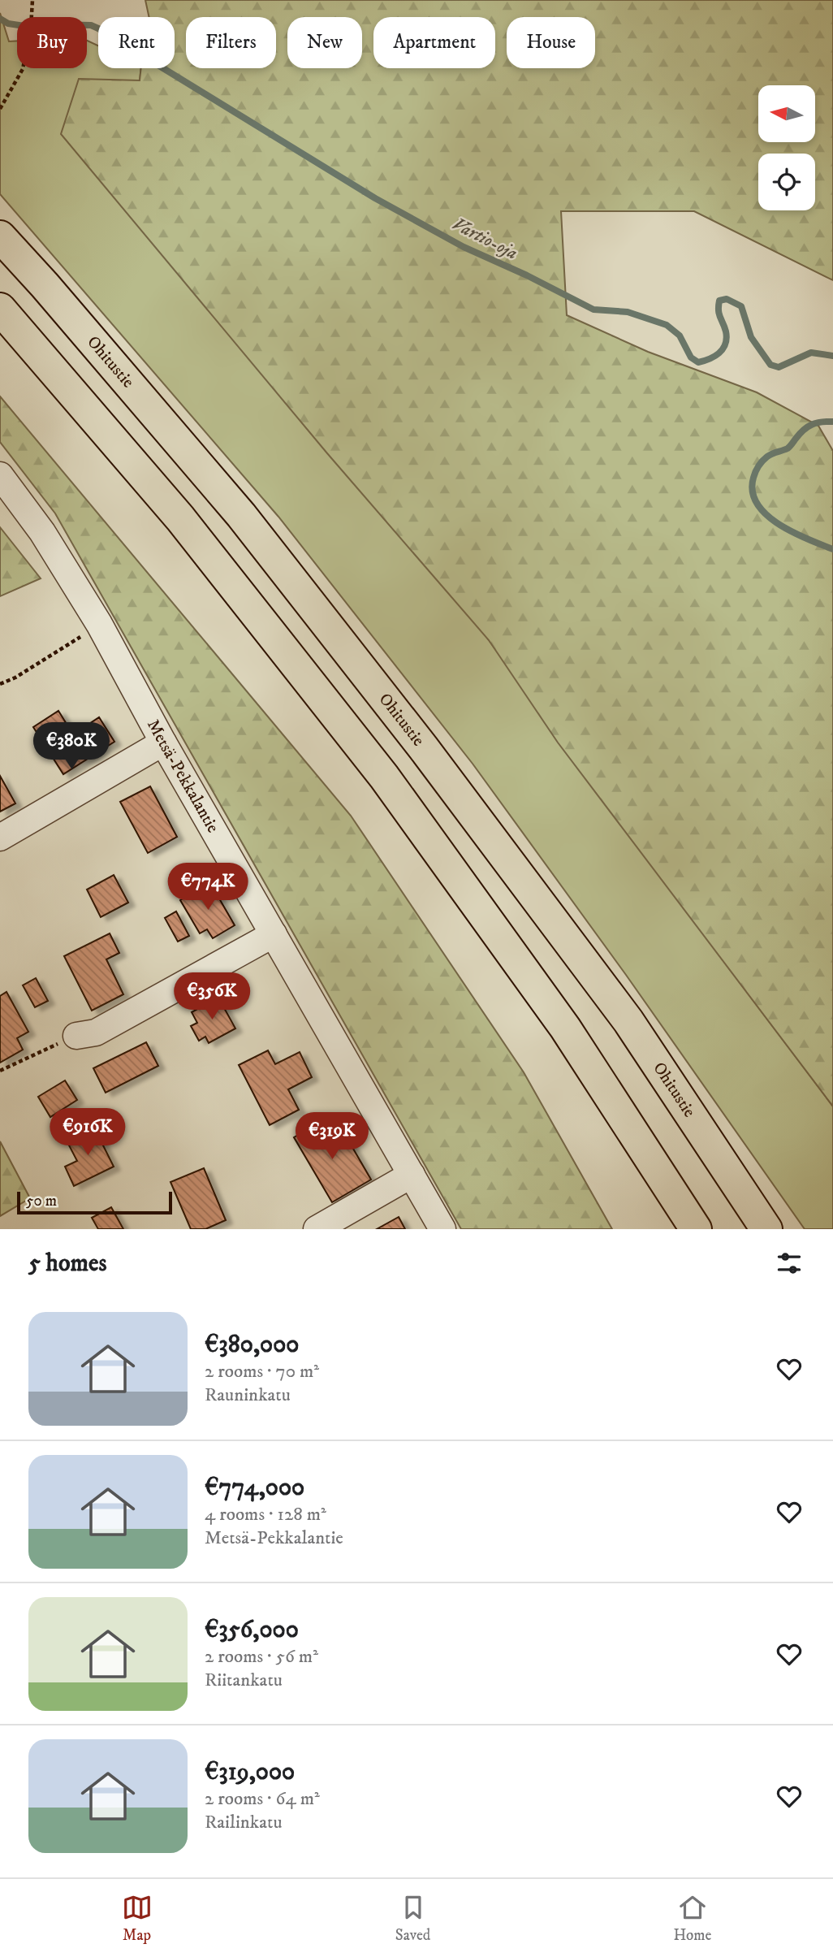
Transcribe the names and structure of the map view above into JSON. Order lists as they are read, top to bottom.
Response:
{
  "streets": {
    "highway": ["Ohitustie"],
    "street": ["Metsä-Pekkalantie"]
  },
  "water": ["Vartio-oja"],
  "scale_bar": "50 m",
  "north": "left",
  "page": {
    "chip": [
      "Buy",
      "Rent",
      "Filters",
      "New",
      "Apartment",
      "House"
    ],
    "price": [
      "€380K",
      "€774K",
      "€356K",
      "€916K",
      "€319K"
    ],
    "scale": "50 m",
    "heading": "5 homes",
    "list": [
      {
        "name": "€380,000",
        "note": "2 rooms · 70 m² · Rauninkatu"
      },
      {
        "name": "€774,000",
        "note": "4 rooms · 128 m² · Metsä-Pekkalantie"
      },
      {
        "name": "€356,000",
        "note": "2 rooms · 56 m² · Riitankatu"
      },
      {
        "name": "€319,000",
        "note": "2 rooms · 64 m² · Railinkatu"
      }
    ],
    "tabs": ["Map", "Saved", "Home"]
  }
}
